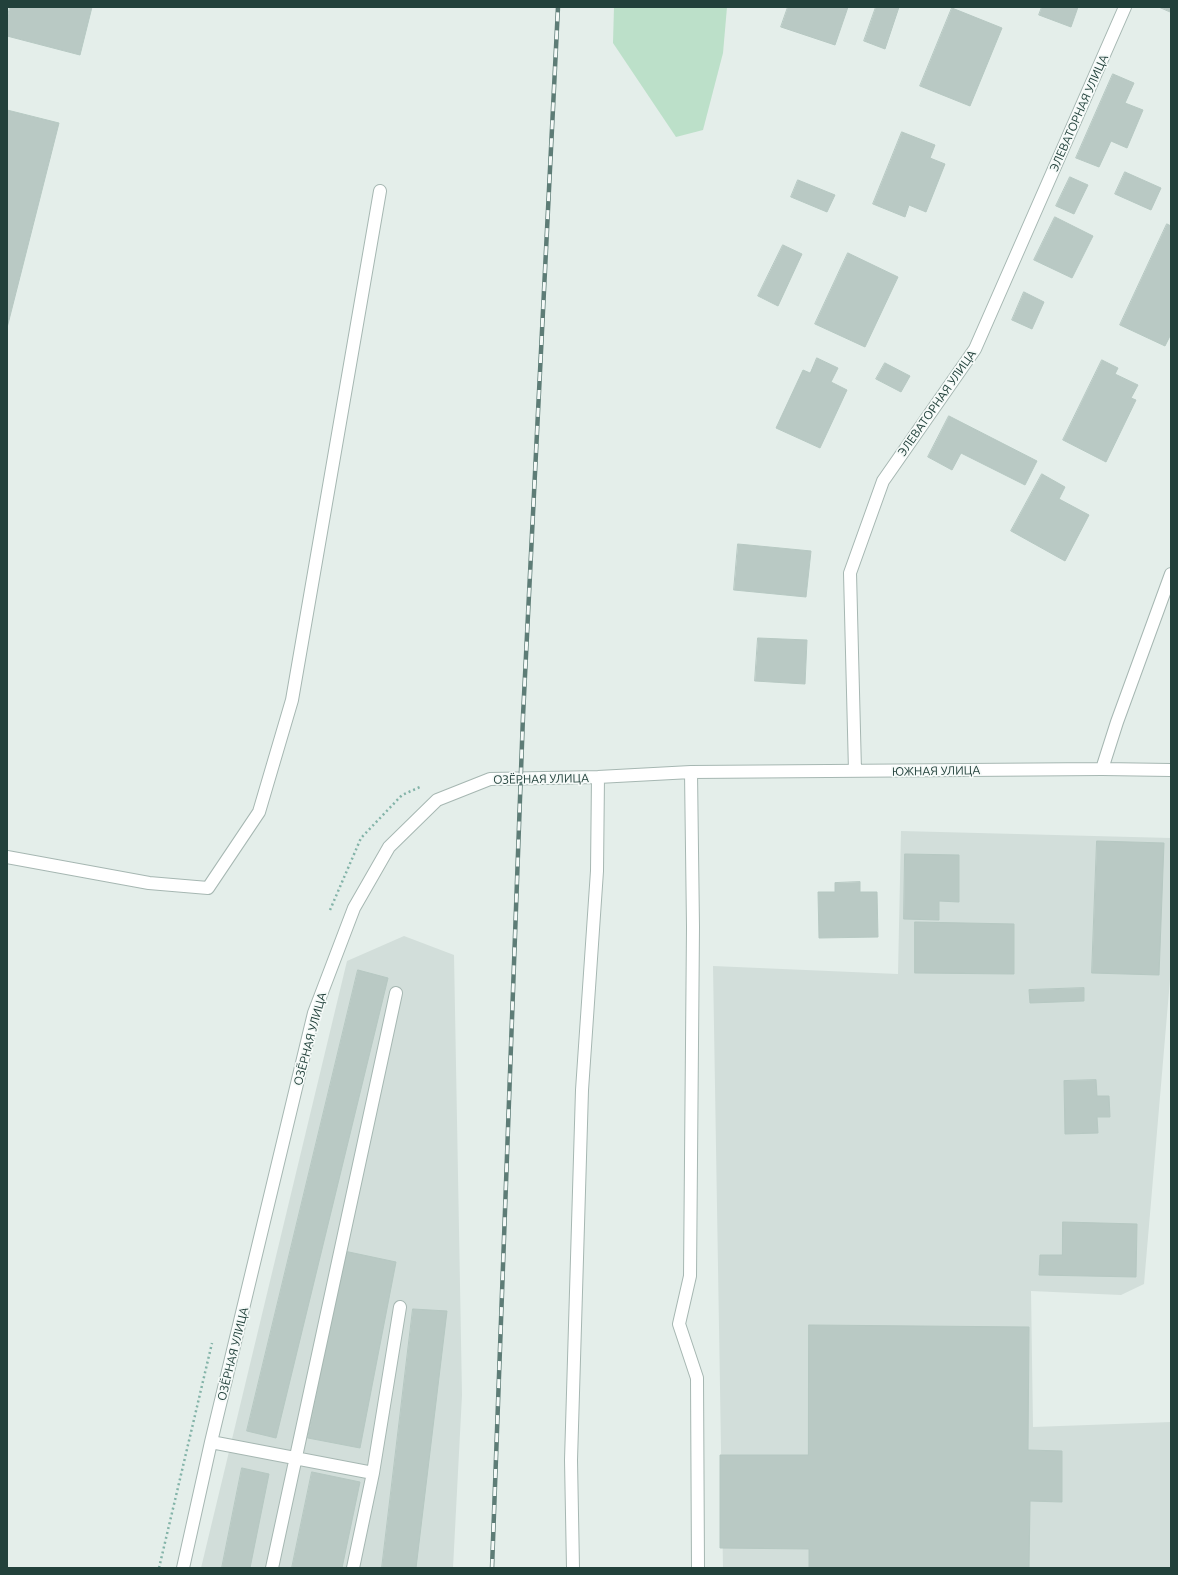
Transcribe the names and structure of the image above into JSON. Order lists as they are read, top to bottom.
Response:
{
  "streets": {
    "street": ["ЭЛЕВАТОРНАЯ УЛИЦА", "ЮЖНАЯ УЛИЦА", "ОЗЁРНАЯ УЛИЦА"]
  },
  "crossings": [
    ["ЭЛЕВАТОРНАЯ УЛИЦА", "ЮЖНАЯ УЛИЦА"],
    ["ЮЖНАЯ УЛИЦА", "ОЗЁРНАЯ УЛИЦА"]
  ]
}
